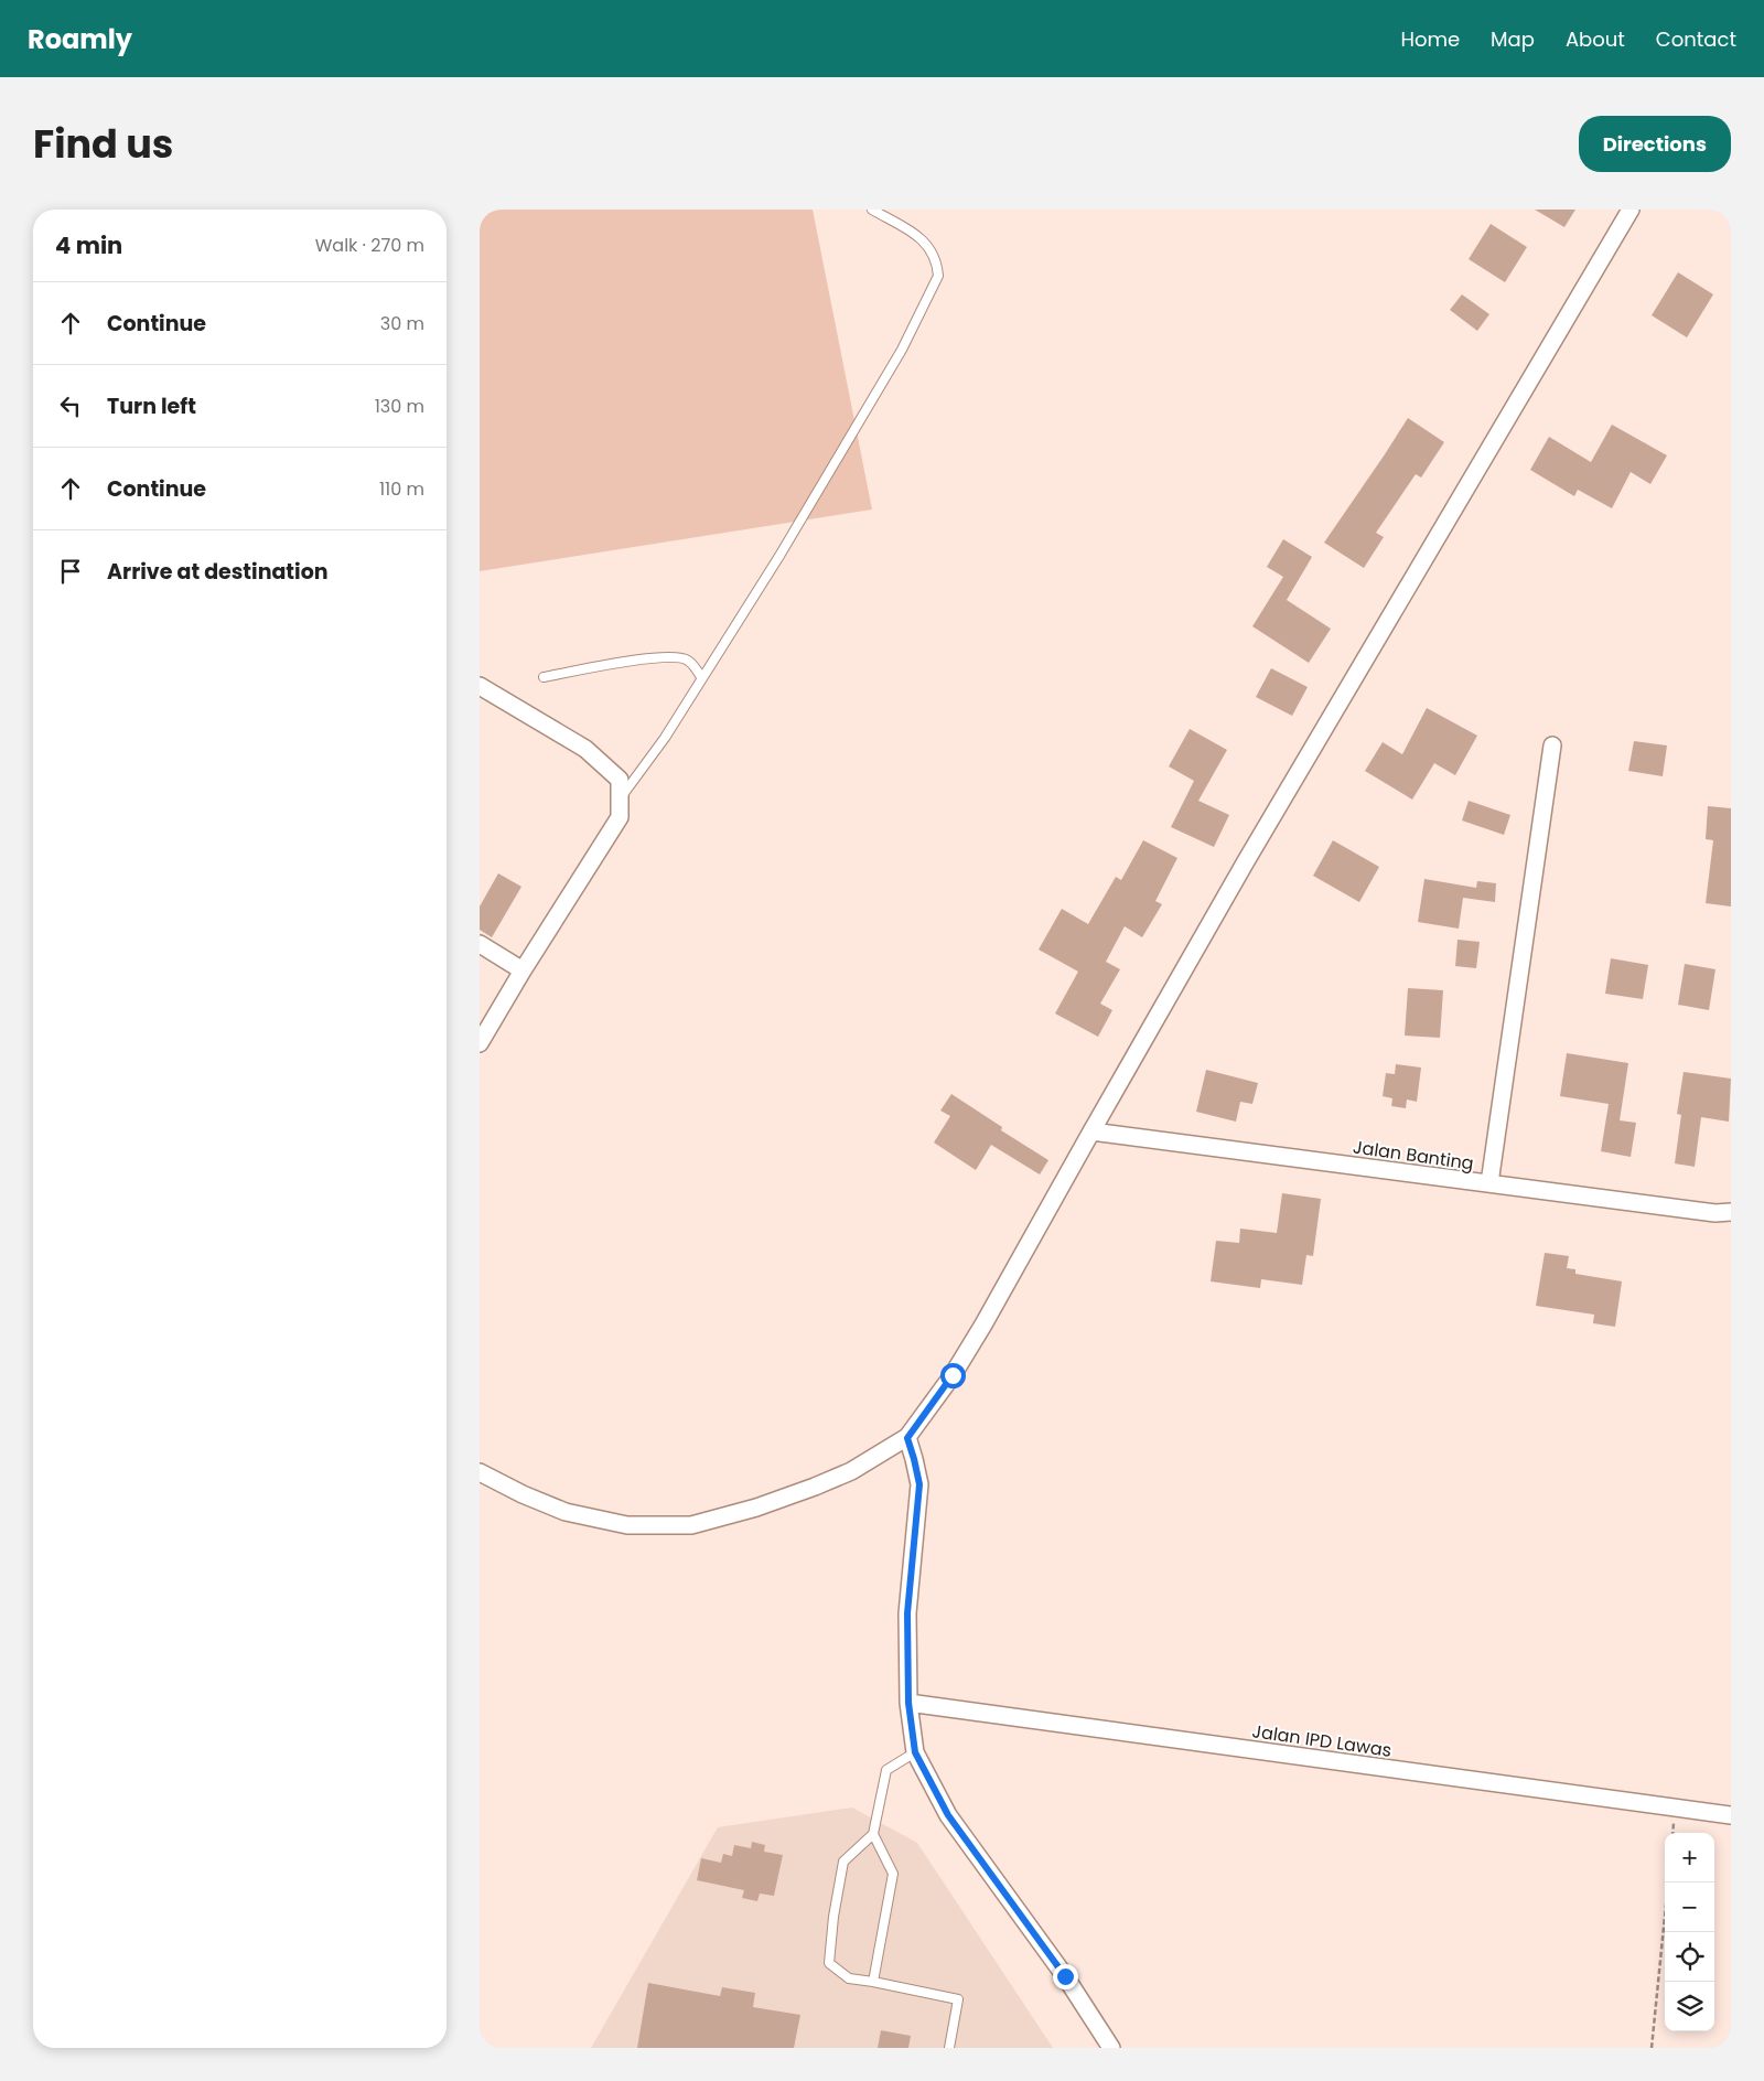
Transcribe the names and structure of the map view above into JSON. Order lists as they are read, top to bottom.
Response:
{
  "streets": {
    "street": ["Jalan Banting", "Jalan IPD Lawas"]
  },
  "page": {
    "header": "Roamly",
    "nav": [
      "Home",
      "Map",
      "About",
      "Contact"
    ],
    "title": "Find us",
    "buttons": "Directions",
    "heading": ["4 min", "Walk · 270 m"],
    "list": [
      ["Continue", "30 m"],
      ["Turn left", "130 m"],
      ["Continue", "110 m"],
      "Arrive at destination"
    ],
    "map_buttons": ["+", "−"]
  }
}
